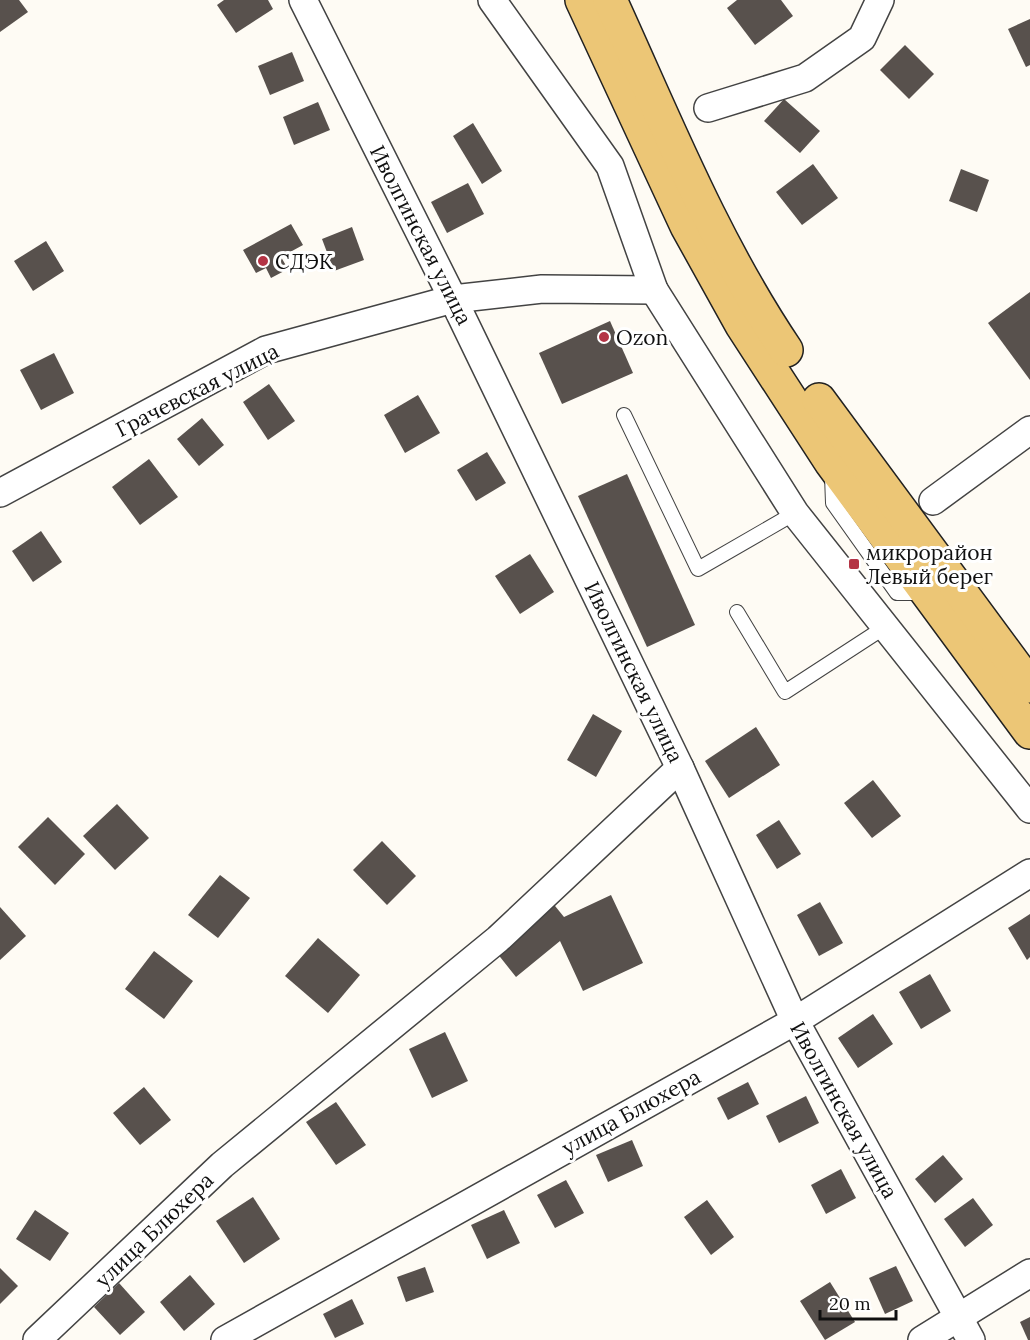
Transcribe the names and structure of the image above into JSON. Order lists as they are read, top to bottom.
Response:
{
  "streets": {
    "street": ["Иволгинская улица", "Грачевская улица", "улица Блюхера"]
  },
  "crossings": [
    ["Иволгинская улица", "Грачевская улица"],
    ["Иволгинская улица", "улица Блюхера"]
  ],
  "places": {
    "other": ["СДЭК", "Ozon"],
    "transit": ["микрорайон Левый берег"]
  },
  "scale_bar": "20 m"
}
